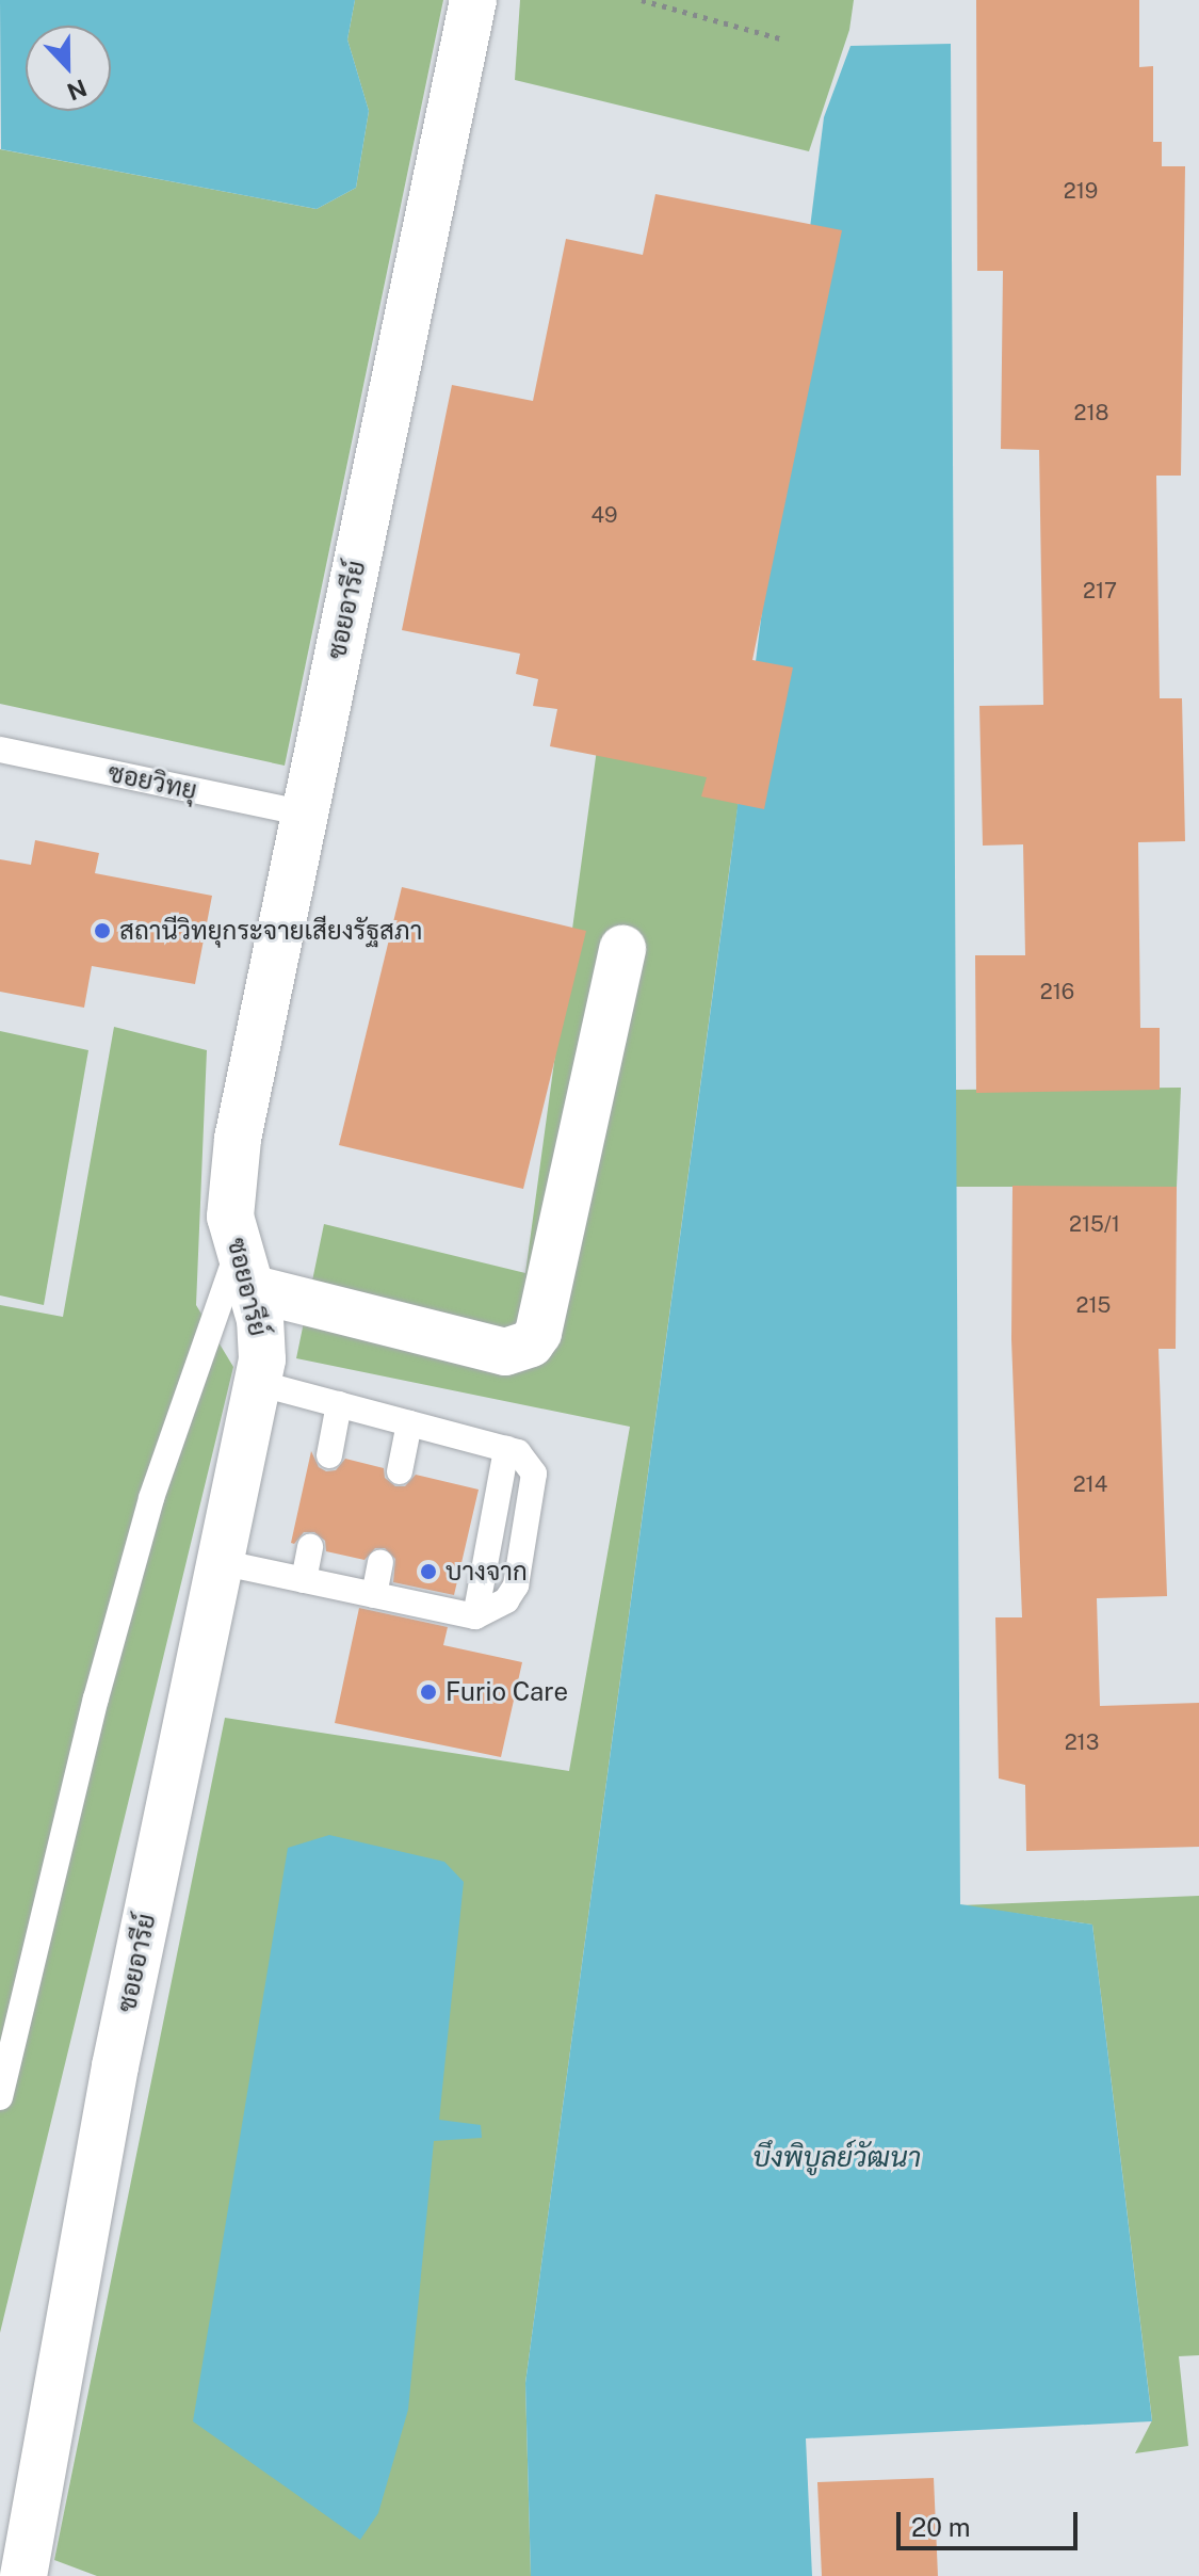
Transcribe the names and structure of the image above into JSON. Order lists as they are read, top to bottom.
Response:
{
  "streets": {
    "street": ["ซอยอารีย์"],
    "lane": ["ซอยวิทยุ"]
  },
  "crossings": [
    ["ซอยอารีย์", "ซอยวิทยุ"]
  ],
  "water": ["บึงพิบูลย์วัฒนา"],
  "places": ["สถานีวิทยุกระจายเสียงรัฐสภา", "บางจาก", "Furio Care"],
  "house_numbers": [
    "219",
    "218",
    "49",
    "217",
    "216",
    "215/1",
    "215",
    "214",
    "213"
  ],
  "scale_bar": "20 m",
  "north": "bottom"
}
